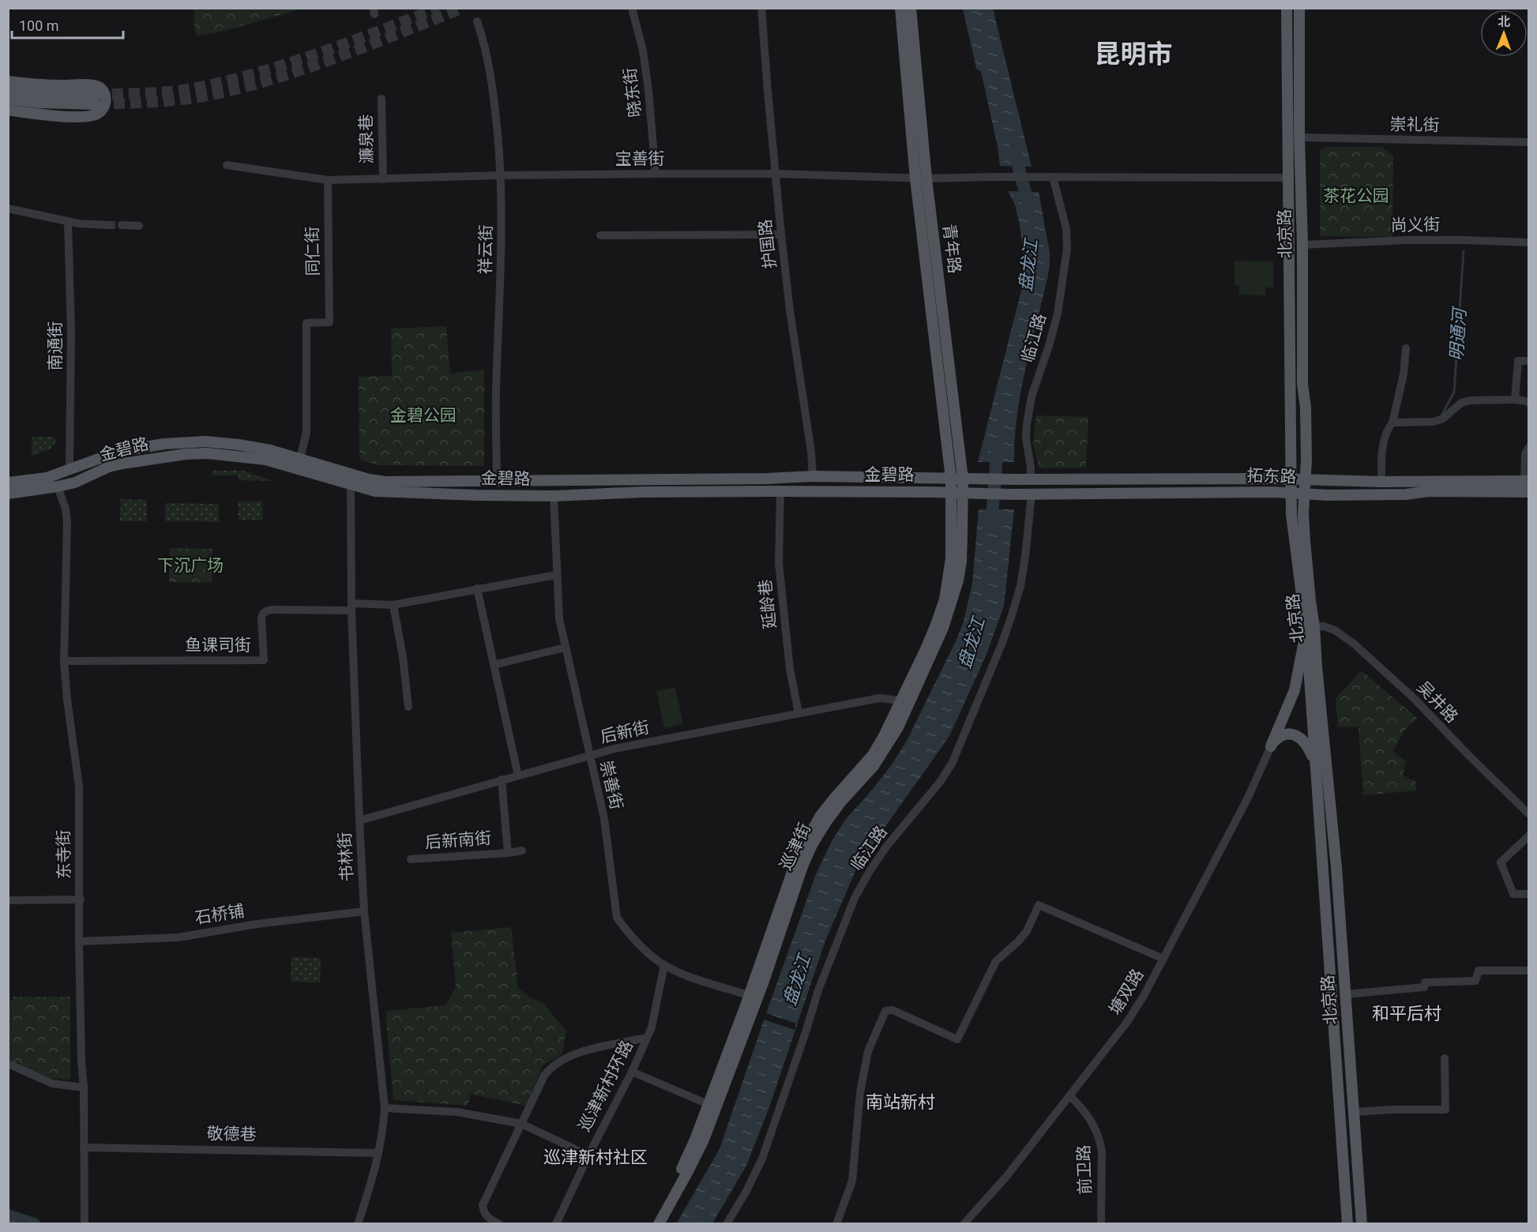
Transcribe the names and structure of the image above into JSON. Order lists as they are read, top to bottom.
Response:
{
  "streets": {
    "main road": [
      "北京路",
      "青年路",
      "金碧路",
      "拓东路",
      "巡津街"
    ],
    "street": [
      "晓东街",
      "崇礼街",
      "濂泉巷",
      "宝善街",
      "尚义街",
      "护国路",
      "祥云街",
      "同仁街",
      "临江路",
      "南通街",
      "延龄巷",
      "鱼课司街",
      "吴井路",
      "后新街",
      "崇善街",
      "后新南街",
      "东寺街",
      "书林街",
      "石桥铺",
      "塘双路",
      "巡津新村环路",
      "敬德巷",
      "前卫路"
    ]
  },
  "crossings": [
    ["晓东街", "宝善街"],
    ["崇礼街", "北京路"],
    ["濂泉巷", "宝善街"],
    ["宝善街", "北京路"],
    ["宝善街", "护国路"],
    ["宝善街", "青年路"],
    ["宝善街", "祥云街"],
    ["宝善街", "同仁街"],
    ["宝善街", "临江路"],
    ["尚义街", "北京路"],
    ["北京路", "拓东路"],
    ["北京路", "吴井路"],
    ["护国路", "金碧路"],
    ["青年路", "金碧路"],
    ["青年路", "巡津街"],
    ["祥云街", "金碧路"],
    ["同仁街", "金碧路"],
    ["临江路", "拓东路"],
    ["南通街", "金碧路"],
    ["金碧路", "拓东路"],
    ["金碧路", "延龄巷"],
    ["金碧路", "崇善街"],
    ["金碧路", "巡津街"],
    ["金碧路", "东寺街"],
    ["金碧路", "书林街"],
    ["延龄巷", "后新街"],
    ["鱼课司街", "东寺街"],
    ["鱼课司街", "书林街"],
    ["后新街", "崇善街"],
    ["后新街", "巡津街"],
    ["后新街", "书林街"],
    ["崇善街", "巡津街"],
    ["东寺街", "石桥铺"],
    ["东寺街", "敬德巷"],
    ["书林街", "石桥铺"],
    ["书林街", "敬德巷"],
    ["塘双路", "前卫路"]
  ],
  "districts": [
    "昆明市",
    "和平后村",
    "南站新村",
    "巡津新村社区"
  ],
  "water": ["盘龙江", "明通河"],
  "parks": ["茶花公园", "金碧公园", "下沉广场"],
  "scale_bar": "100 m",
  "north": "top"
}
